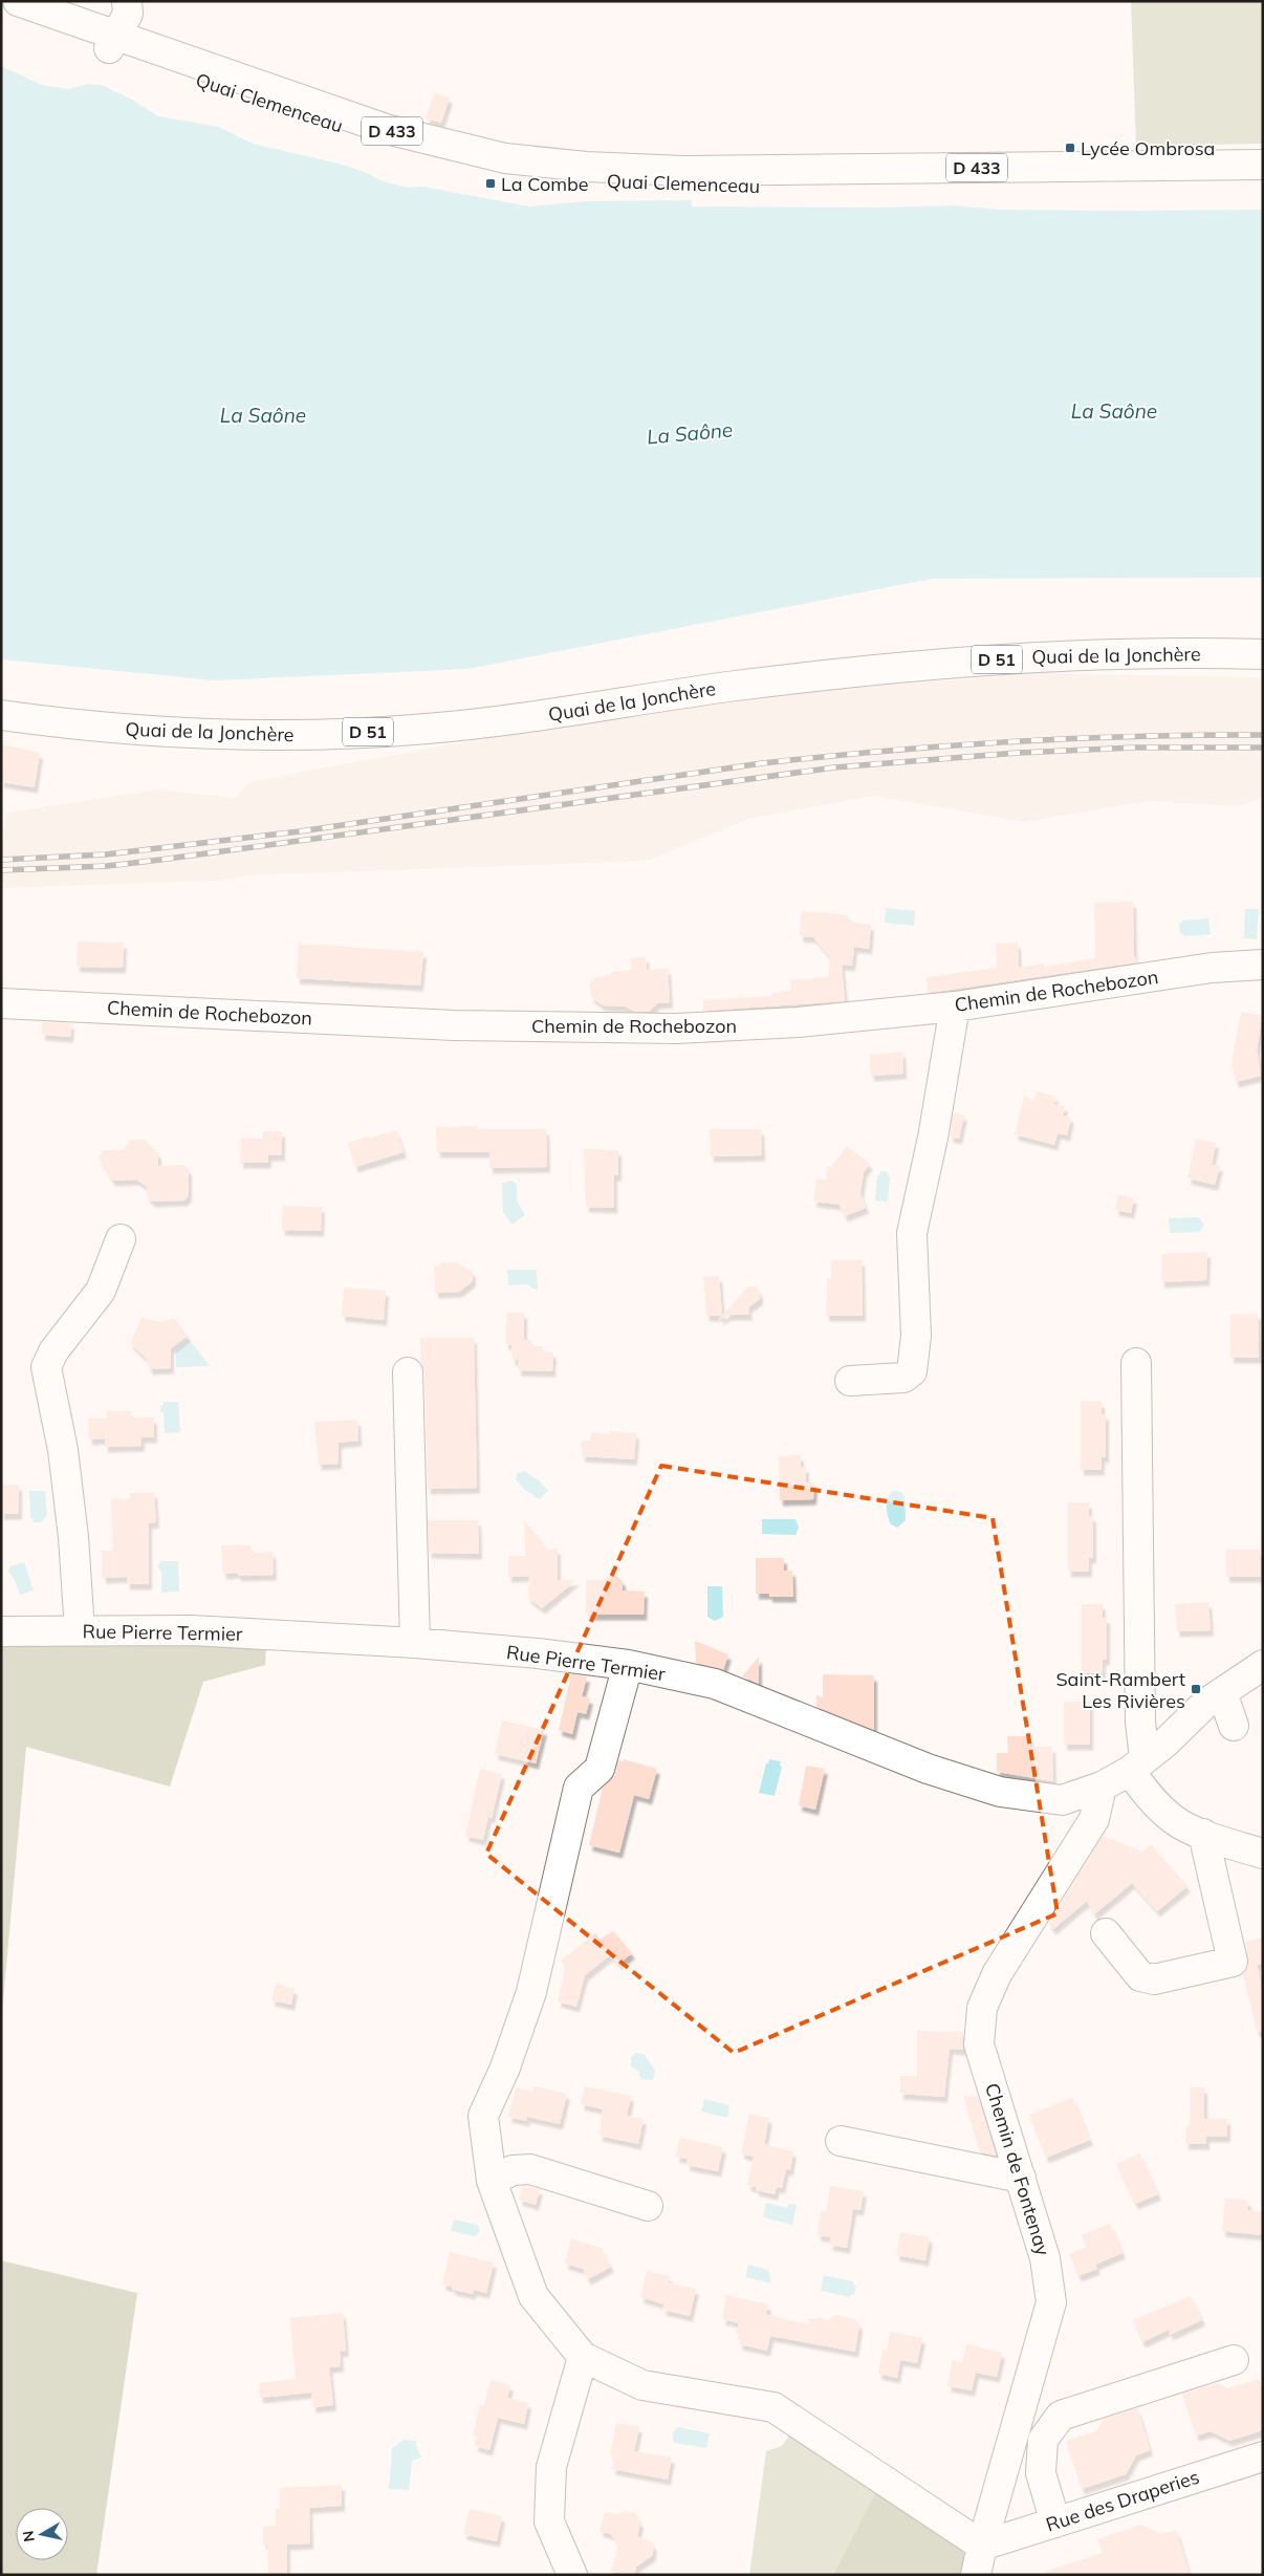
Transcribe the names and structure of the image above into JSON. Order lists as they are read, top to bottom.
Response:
{
  "streets": {
    "street": [
      "Quai Clemenceau",
      "D 433",
      "Quai de la Jonchère",
      "D 51",
      "Chemin de Rochebozon",
      "Rue Pierre Termier",
      "Chemin de Fontenay",
      "Rue des Draperies"
    ]
  },
  "crossings": [
    ["Rue Pierre Termier", "Chemin de Fontenay"],
    ["Chemin de Fontenay", "Rue des Draperies"]
  ],
  "water": ["La Saône"],
  "places": {
    "transit": ["Lycée Ombrosa", "La Combe", "Saint-Rambert Les Rivières"]
  },
  "north": "left"
}
